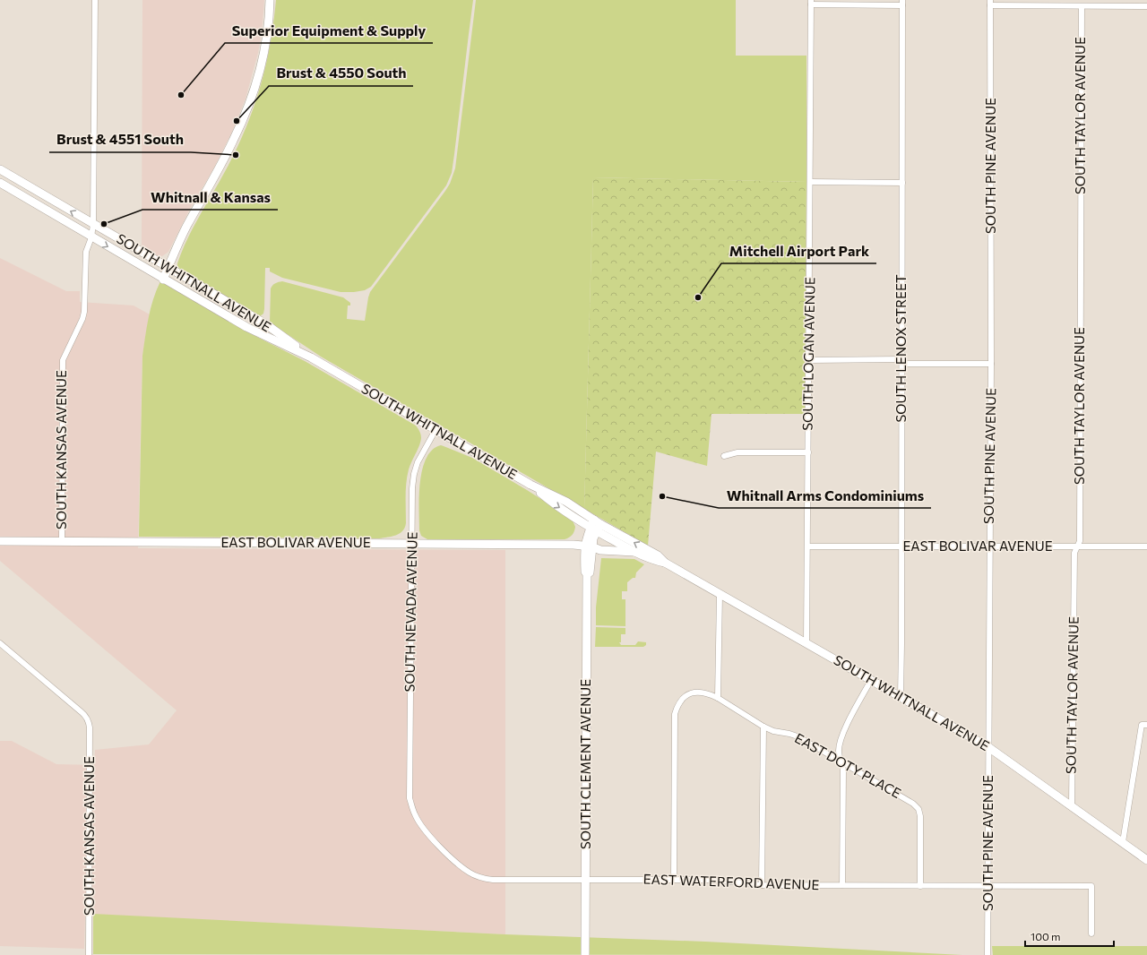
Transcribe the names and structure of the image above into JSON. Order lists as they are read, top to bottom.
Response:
{
  "streets": {
    "street": [
      "SOUTH TAYLOR AVENUE",
      "SOUTH PINE AVENUE",
      "SOUTH WHITNALL AVENUE",
      "SOUTH LENOX STREET",
      "SOUTH LOGAN AVENUE",
      "SOUTH KANSAS AVENUE",
      "EAST BOLIVAR AVENUE",
      "SOUTH NEVADA AVENUE",
      "SOUTH CLEMENT AVENUE",
      "EAST DOTY PLACE",
      "EAST WATERFORD AVENUE"
    ]
  },
  "crossings": [
    ["SOUTH TAYLOR AVENUE", "SOUTH WHITNALL AVENUE"],
    ["SOUTH TAYLOR AVENUE", "EAST BOLIVAR AVENUE"],
    ["SOUTH PINE AVENUE", "SOUTH WHITNALL AVENUE"],
    ["SOUTH PINE AVENUE", "EAST BOLIVAR AVENUE"],
    ["SOUTH PINE AVENUE", "EAST WATERFORD AVENUE"],
    ["SOUTH WHITNALL AVENUE", "SOUTH LENOX STREET"],
    ["SOUTH WHITNALL AVENUE", "SOUTH LOGAN AVENUE"],
    ["SOUTH WHITNALL AVENUE", "SOUTH KANSAS AVENUE"],
    ["SOUTH WHITNALL AVENUE", "EAST BOLIVAR AVENUE"],
    ["SOUTH WHITNALL AVENUE", "SOUTH NEVADA AVENUE"],
    ["SOUTH WHITNALL AVENUE", "SOUTH CLEMENT AVENUE"],
    ["SOUTH LENOX STREET", "EAST BOLIVAR AVENUE"],
    ["SOUTH LOGAN AVENUE", "EAST BOLIVAR AVENUE"],
    ["SOUTH KANSAS AVENUE", "EAST BOLIVAR AVENUE"],
    ["EAST BOLIVAR AVENUE", "SOUTH NEVADA AVENUE"],
    ["EAST BOLIVAR AVENUE", "SOUTH CLEMENT AVENUE"],
    ["SOUTH NEVADA AVENUE", "EAST WATERFORD AVENUE"],
    ["SOUTH CLEMENT AVENUE", "EAST WATERFORD AVENUE"],
    ["EAST DOTY PLACE", "EAST WATERFORD AVENUE"]
  ],
  "places": [
    "Superior Equipment & Supply",
    "Brust & 4550 South",
    "Brust & 4551 South",
    "Whitnall & Kansas",
    "Mitchell Airport Park",
    "Whitnall Arms Condominiums"
  ],
  "scale_bar": "100 m"
}
